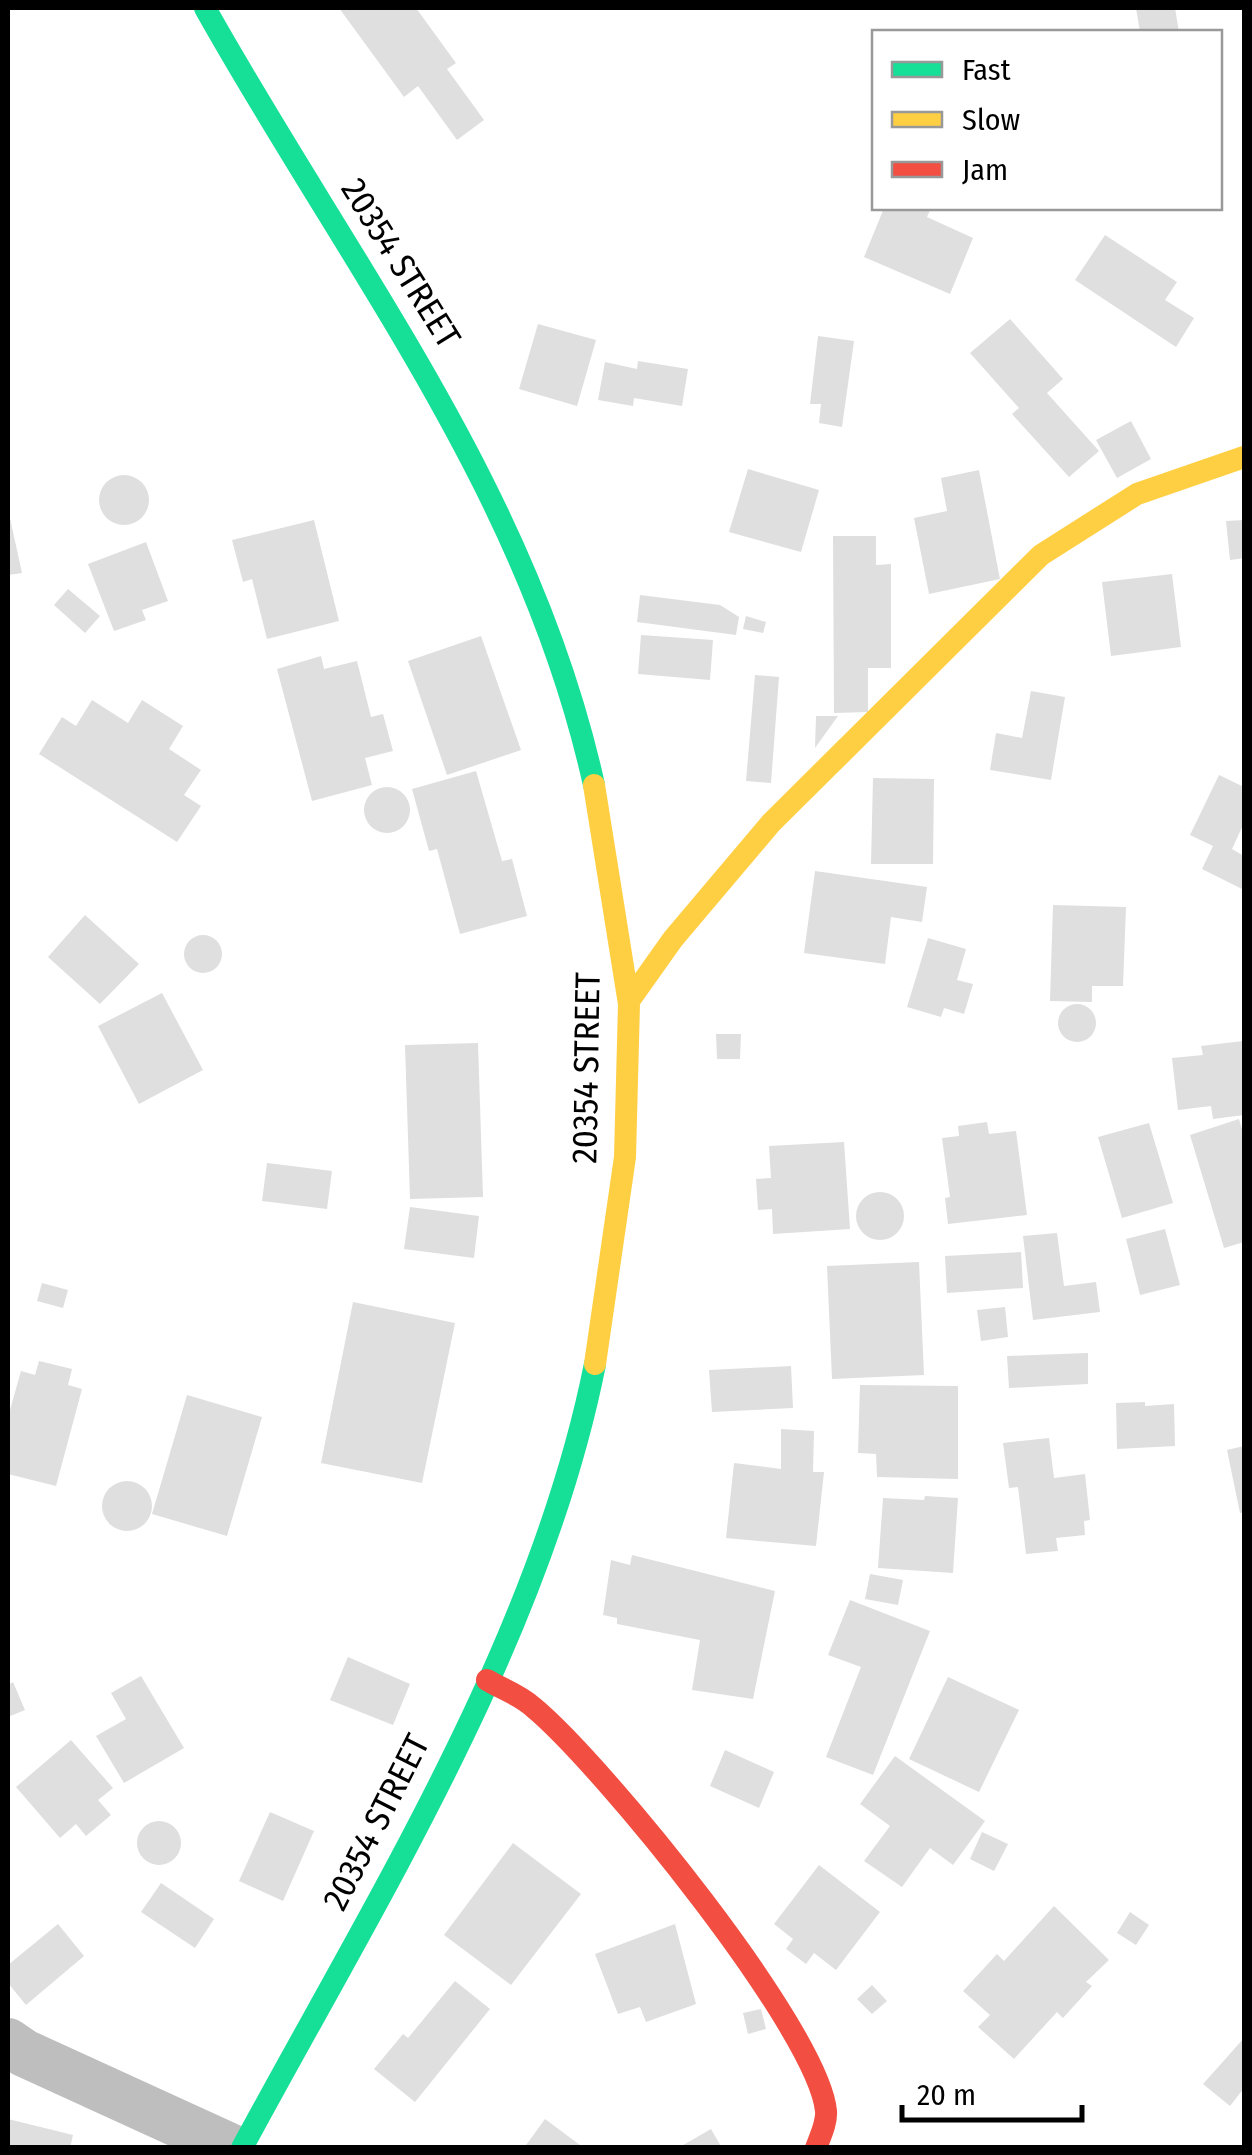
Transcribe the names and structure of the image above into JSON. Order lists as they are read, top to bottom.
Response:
{
  "streets": {
    "street": ["20354 STREET"]
  },
  "legend": ["Fast", "Slow", "Jam"],
  "scale_bar": "20 m"
}
